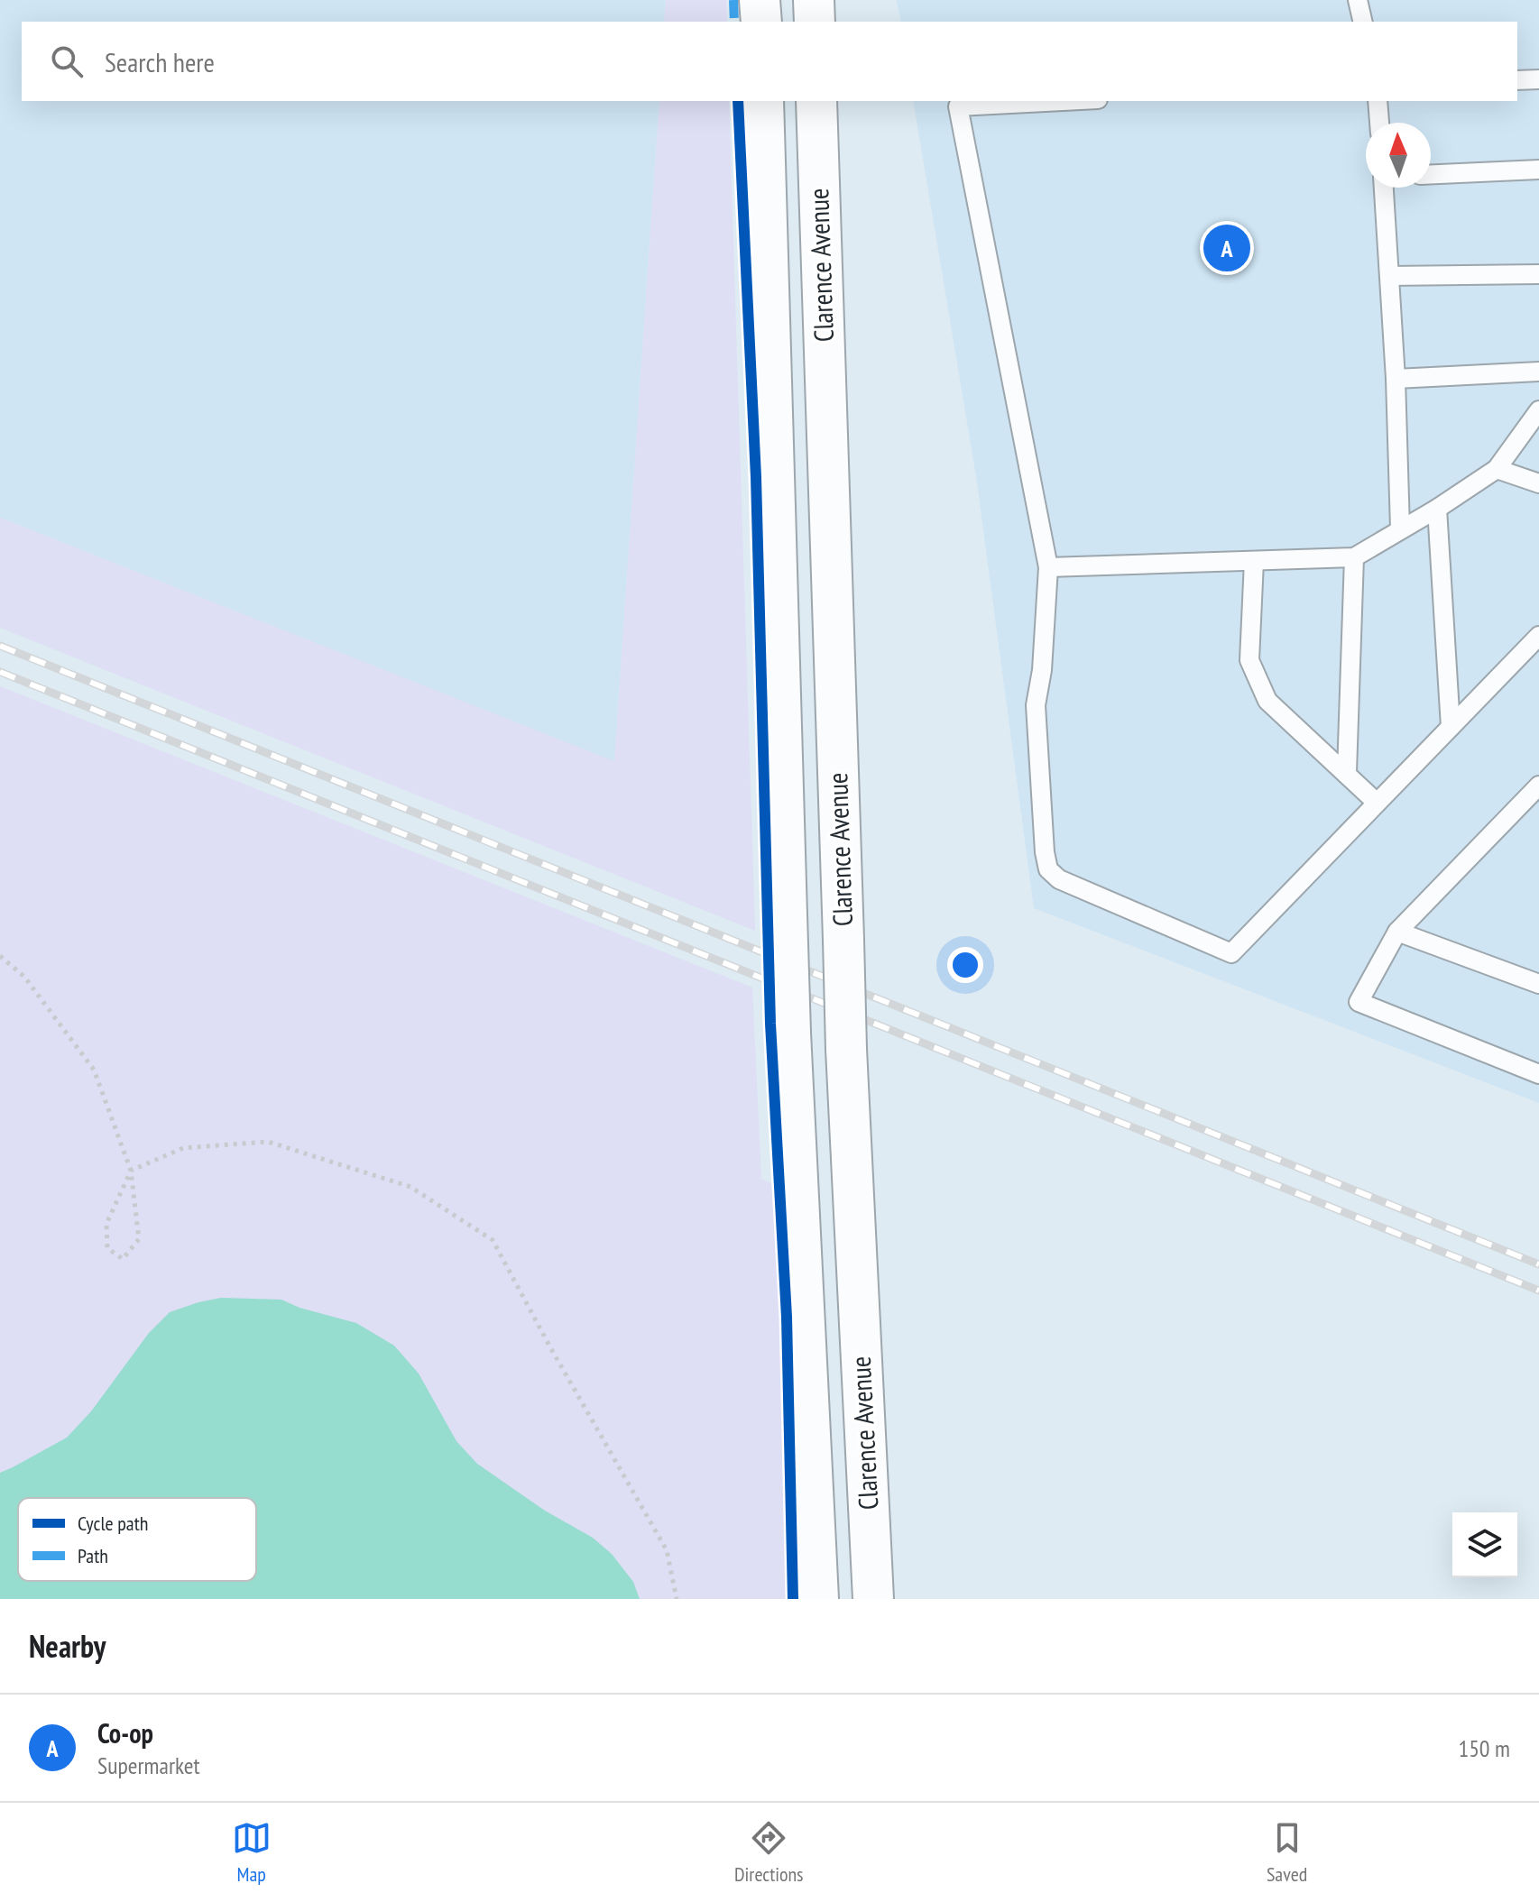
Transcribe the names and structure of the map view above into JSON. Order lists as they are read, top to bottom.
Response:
{
  "streets": {
    "main road": ["Clarence Avenue"]
  },
  "legend": ["Cycle path", "Path"],
  "north": "top",
  "page": {
    "search": "Search here",
    "pins": "A",
    "heading": "Nearby",
    "list": [
      {
        "mark": "A",
        "name": "Co-op",
        "note": "Supermarket",
        "value": "150 m"
      }
    ],
    "nav": ["Map", "Directions", "Saved"]
  }
}
